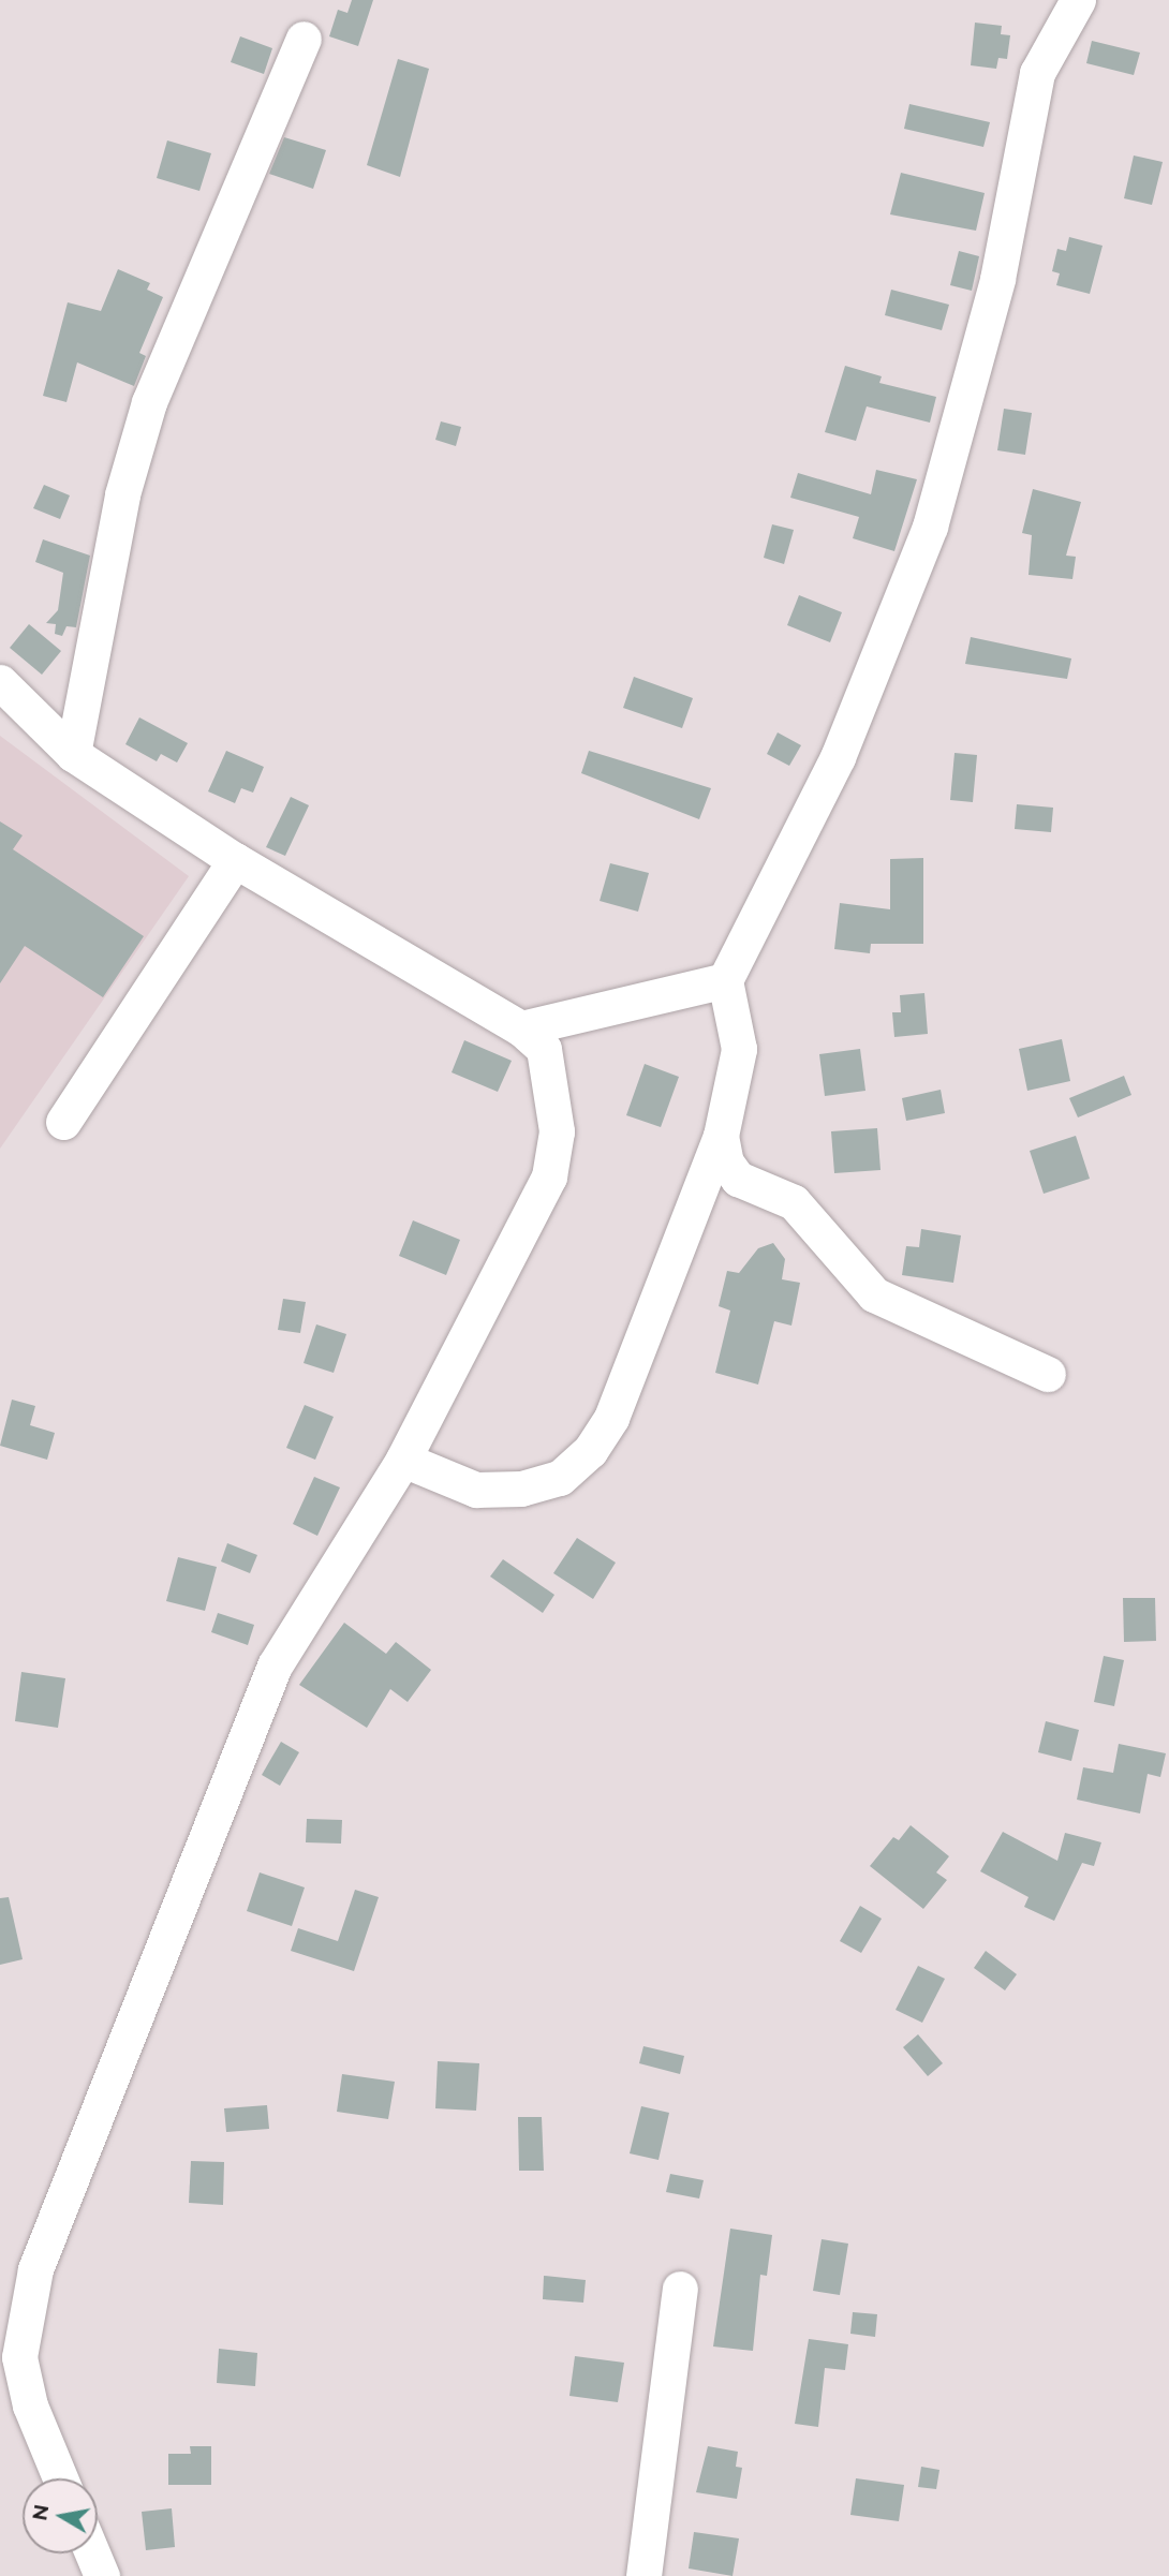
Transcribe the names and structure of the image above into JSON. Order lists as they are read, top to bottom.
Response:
{
  "north": "left"
}
